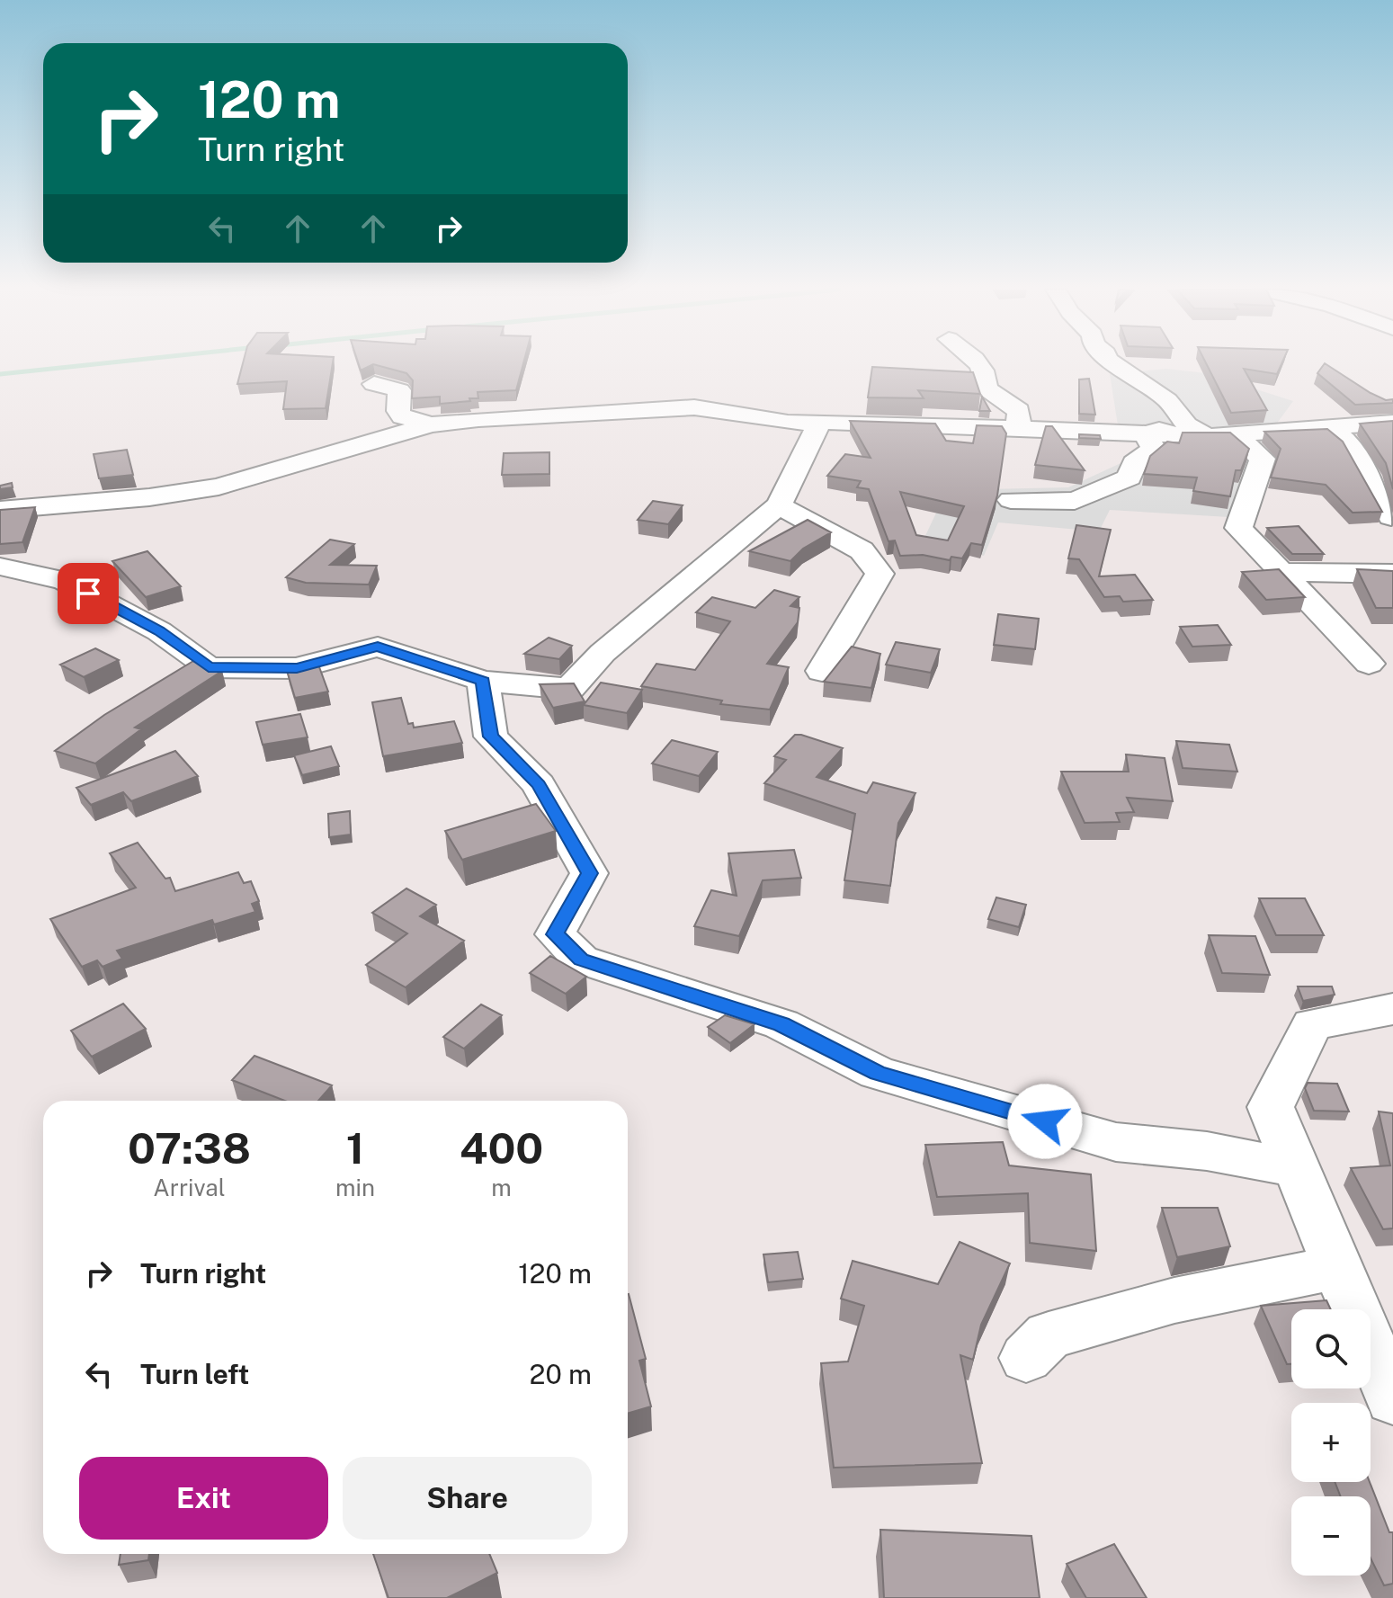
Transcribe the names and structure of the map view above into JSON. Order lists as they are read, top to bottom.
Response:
{
  "page": {
    "turn": ["120 m", "Turn right"],
    "eta": [
      "07:38",
      "Arrival",
      "1",
      "min",
      "400",
      "m"
    ],
    "list": [
      {
        "name": "Turn right",
        "value": "120 m"
      },
      {
        "name": "Turn left",
        "value": "20 m"
      }
    ],
    "map_buttons": ["+", "−"],
    "buttons": ["Exit", "Share"]
  }
}
